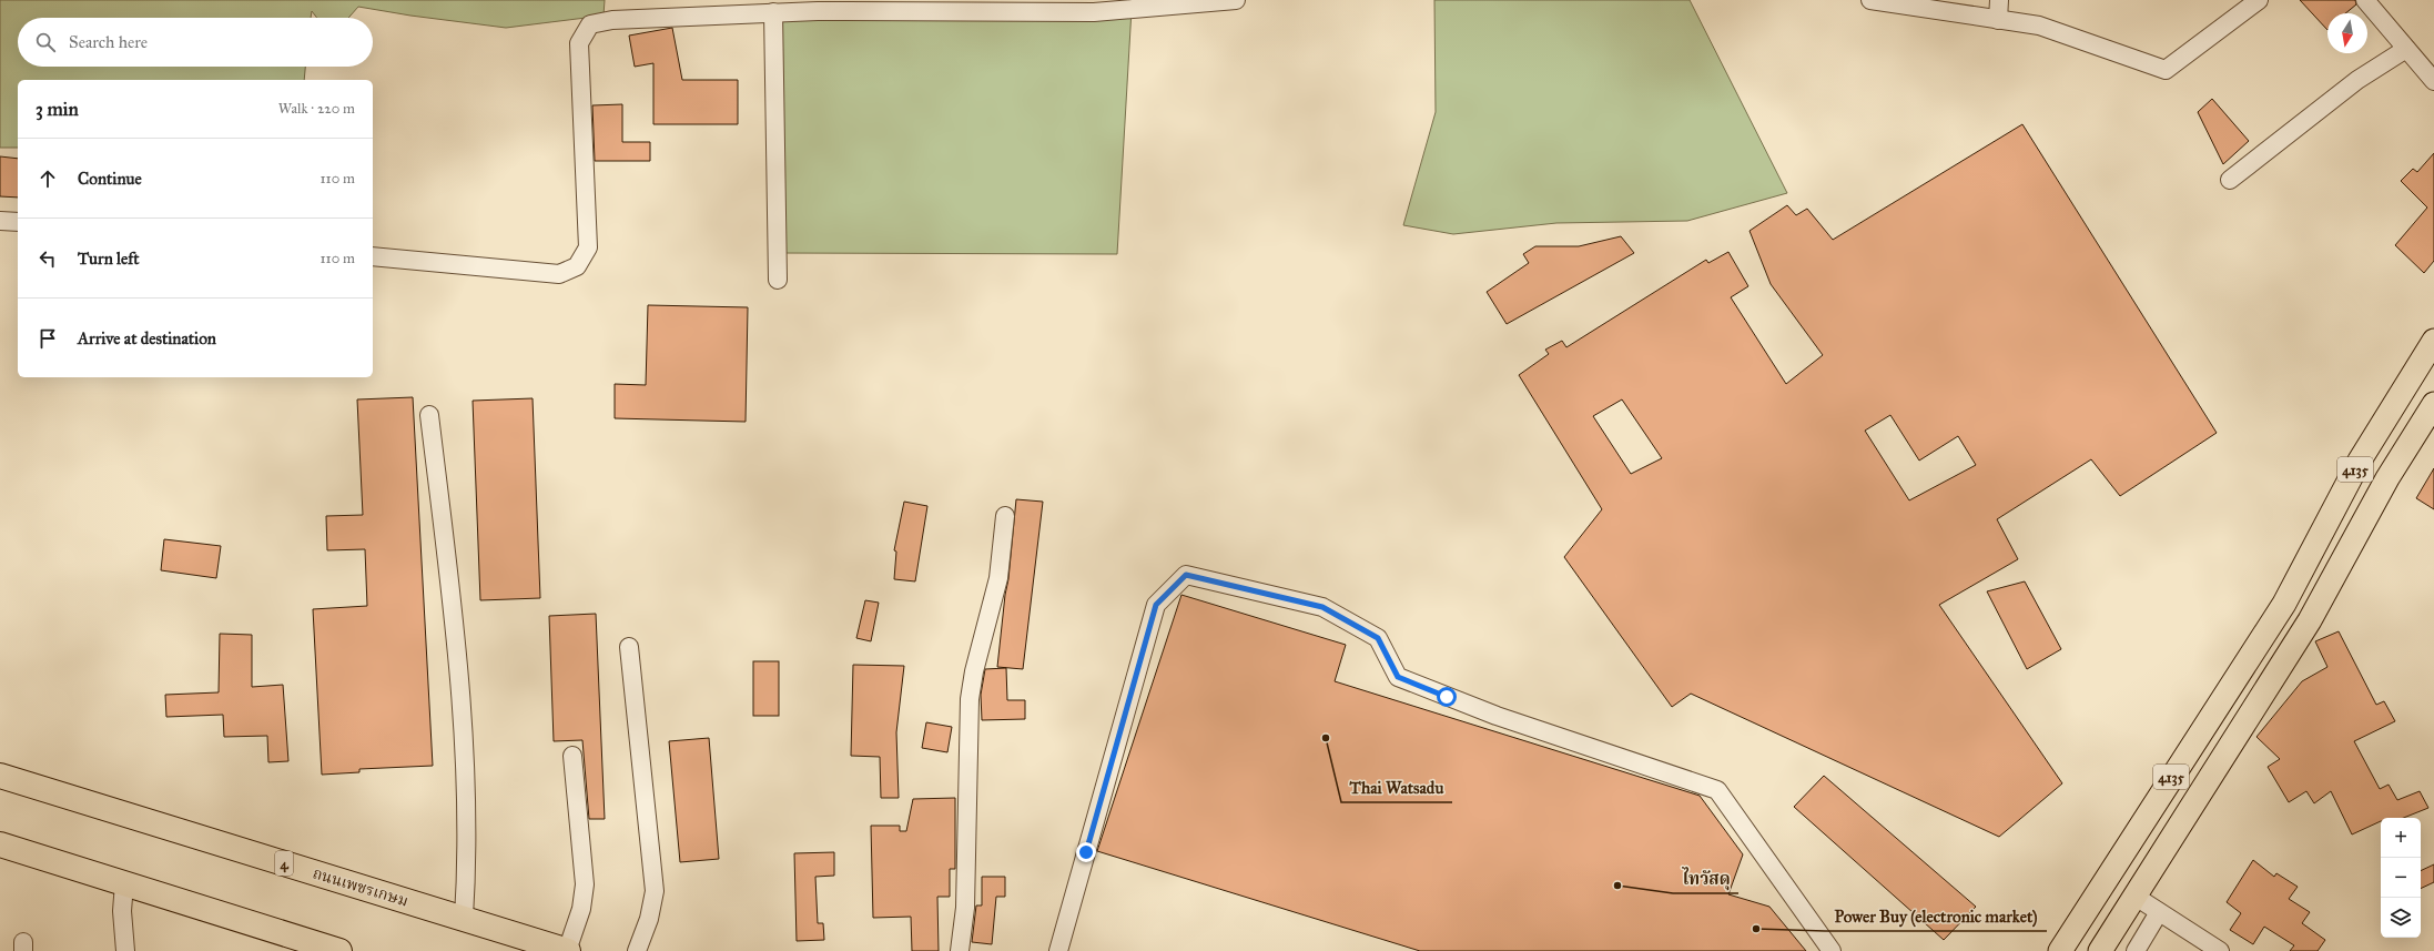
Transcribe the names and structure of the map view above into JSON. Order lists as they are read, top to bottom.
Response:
{
  "streets": {
    "highway": ["4", "ถนนเพชรเกษม"],
    "main road": ["4135"]
  },
  "places": ["Thai Watsadu", "ไทวัสดุ", "Power Buy (electronic market)"],
  "north": "bottom",
  "page": {
    "search": "Search here",
    "heading": ["3 min", "Walk · 220 m"],
    "list": [
      ["Continue", "110 m"],
      ["Turn left", "110 m"],
      "Arrive at destination"
    ],
    "map_buttons": ["+", "−"]
  }
}
